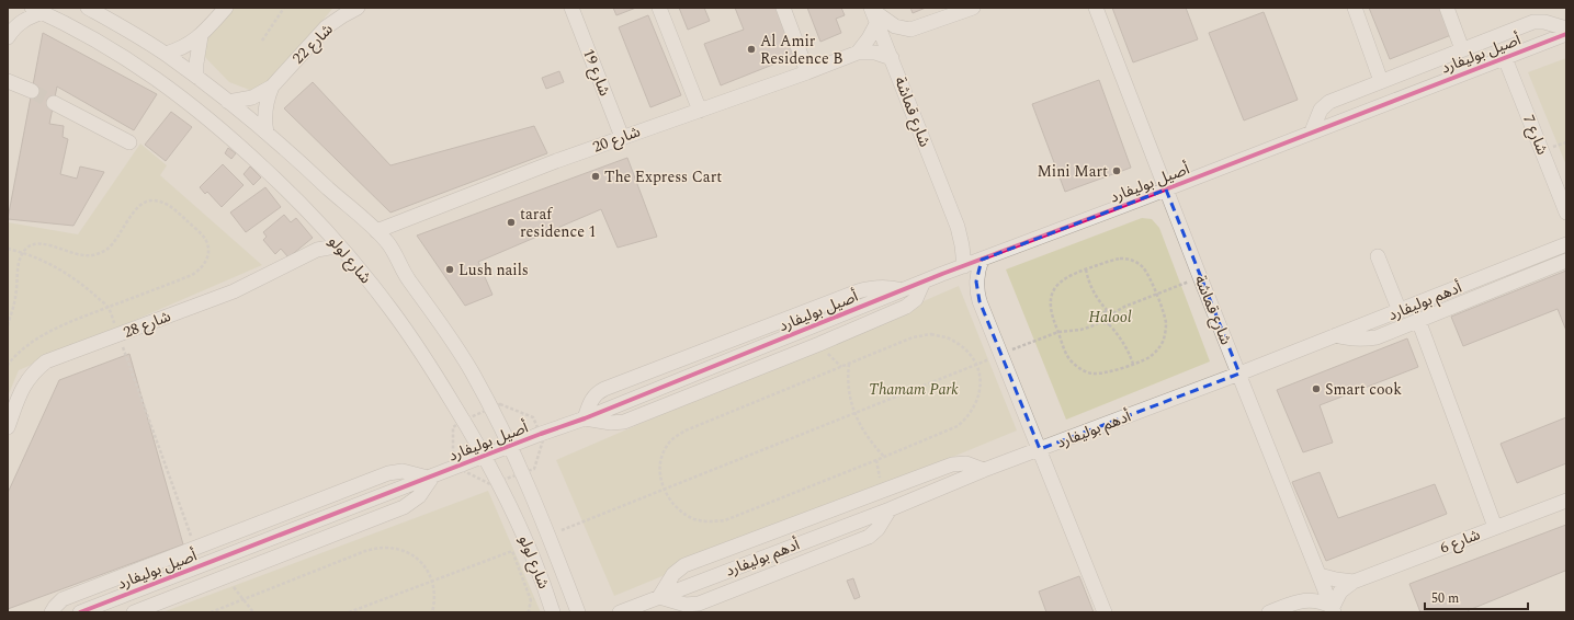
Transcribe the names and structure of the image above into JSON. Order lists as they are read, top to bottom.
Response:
{
  "streets": {
    "street": [
      "شارع 22",
      "أصيل بوليفارد",
      "شارع 19",
      "شارع قماشة",
      "شارع 7",
      "شارع 20",
      "شارع لولو",
      "أدهم بوليفارد",
      "شارع 28",
      "شارع 6"
    ]
  },
  "crossings": [
    ["شارع 22", "شارع لولو"],
    ["أصيل بوليفارد", "شارع قماشة"],
    ["أصيل بوليفارد", "شارع 7"],
    ["أصيل بوليفارد", "شارع لولو"],
    ["شارع 19", "شارع 20"],
    ["شارع قماشة", "شارع 20"],
    ["شارع قماشة", "أدهم بوليفارد"],
    ["شارع قماشة", "شارع 6"],
    ["شارع 20", "شارع لولو"],
    ["شارع لولو", "شارع 28"]
  ],
  "parks": ["Halool", "Thamam Park"],
  "places": [
    "Al Amir Residence B",
    "Mini Mart",
    "The Express Cart",
    "taraf residence 1",
    "Lush nails",
    "Smart cook"
  ],
  "scale_bar": "50 m"
}
